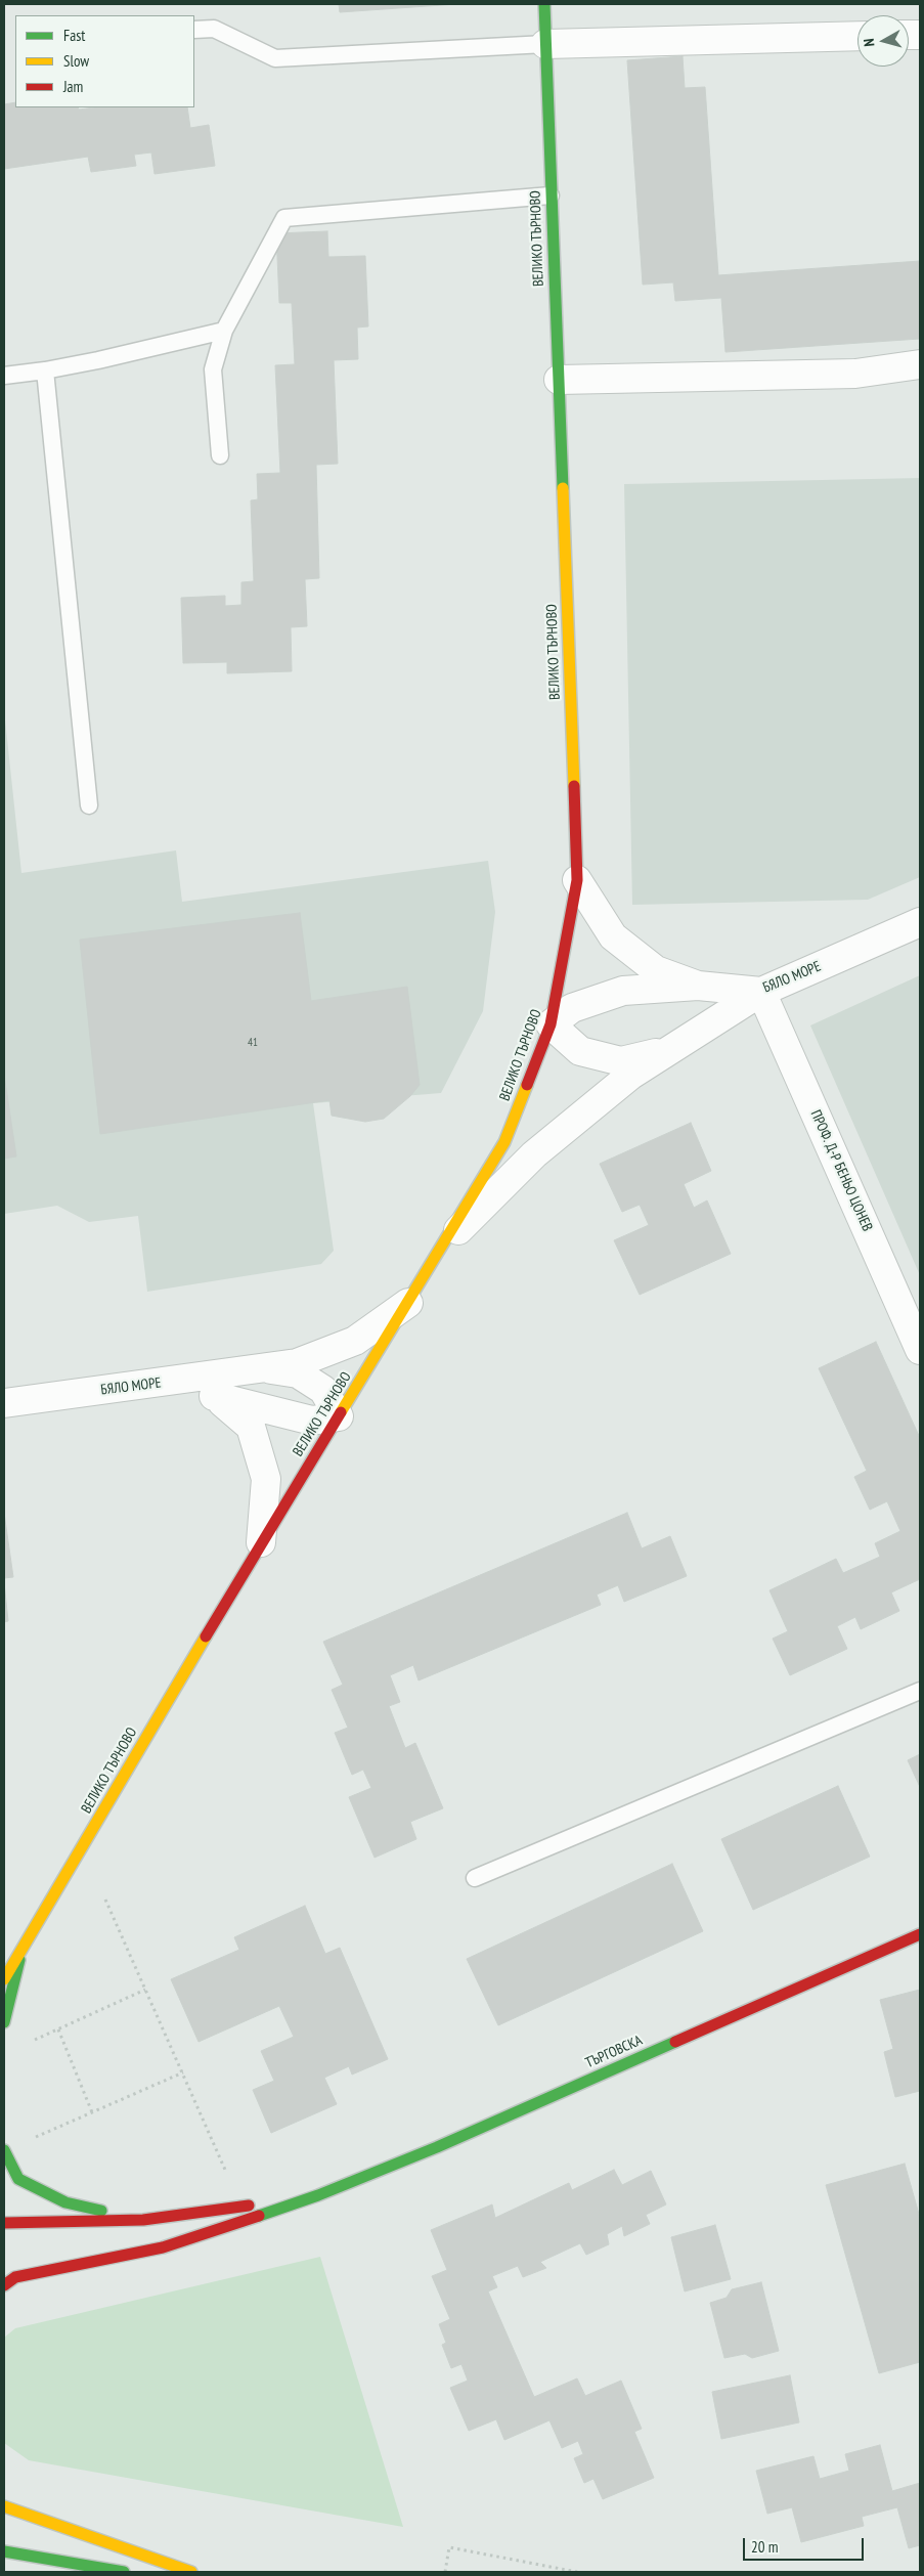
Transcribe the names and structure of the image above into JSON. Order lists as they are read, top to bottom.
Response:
{
  "streets": {
    "street": [
      "ВЕЛИКО ТЪРНОВО",
      "БЯЛО МОРЕ",
      "ПРОФ. Д-Р БЕНЬО ЦОНЕВ",
      "ТЪРГОВСКА"
    ]
  },
  "crossings": [
    ["ВЕЛИКО ТЪРНОВО", "БЯЛО МОРЕ"],
    ["БЯЛО МОРЕ", "ПРОФ. Д-Р БЕНЬО ЦОНЕВ"]
  ],
  "house_numbers": ["41"],
  "legend": ["Fast", "Slow", "Jam"],
  "scale_bar": "20 m",
  "north": "left"
}
